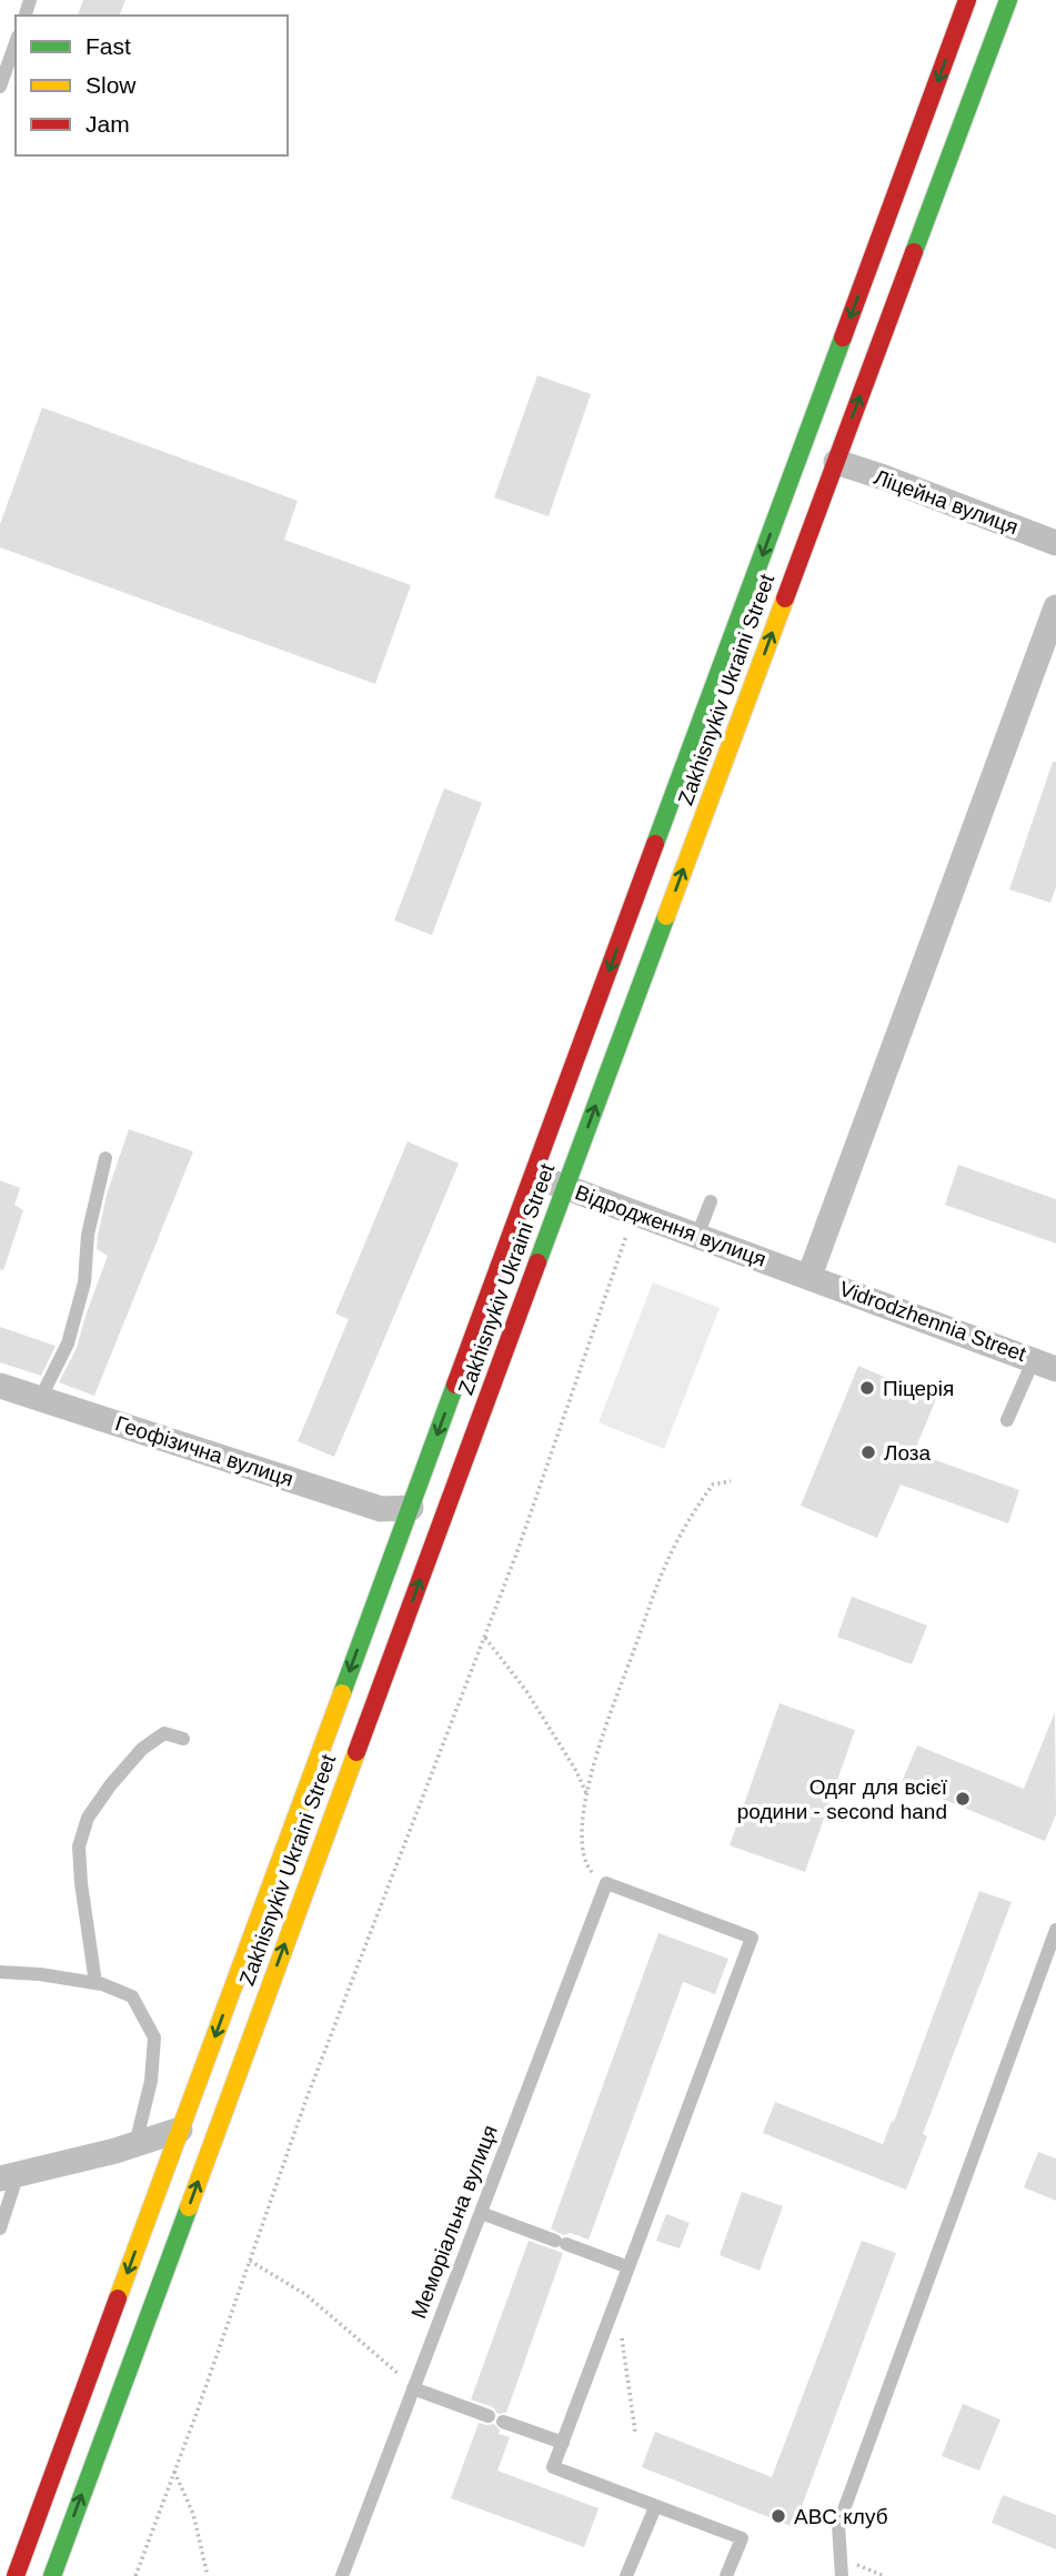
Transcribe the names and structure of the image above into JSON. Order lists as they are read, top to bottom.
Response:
{
  "streets": {
    "highway": ["Zakhisnykiv Ukraini Street"],
    "street": [
      "Ліцейна вулиця",
      "Відродження вулиця",
      "Vidrodzhennia Street",
      "Геофізична вулиця"
    ],
    "lane": ["Меморіальна вулиця"]
  },
  "crossings": [
    ["Ліцейна вулиця", "Zakhisnykiv Ukraini Street"],
    ["Zakhisnykiv Ukraini Street", "Відродження вулиця"],
    ["Zakhisnykiv Ukraini Street", "Геофізична вулиця"],
    ["Відродження вулиця", "Vidrodzhennia Street"]
  ],
  "places": [
    "Піцерія",
    "Лоза",
    "Одяг для всієї родини - second hand",
    "ABC клуб"
  ],
  "legend": ["Fast", "Slow", "Jam"]
}
